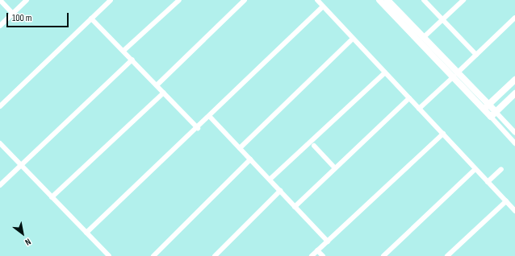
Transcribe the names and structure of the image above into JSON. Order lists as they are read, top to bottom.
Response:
{
  "scale_bar": "100 m",
  "north": "bottom right"
}
